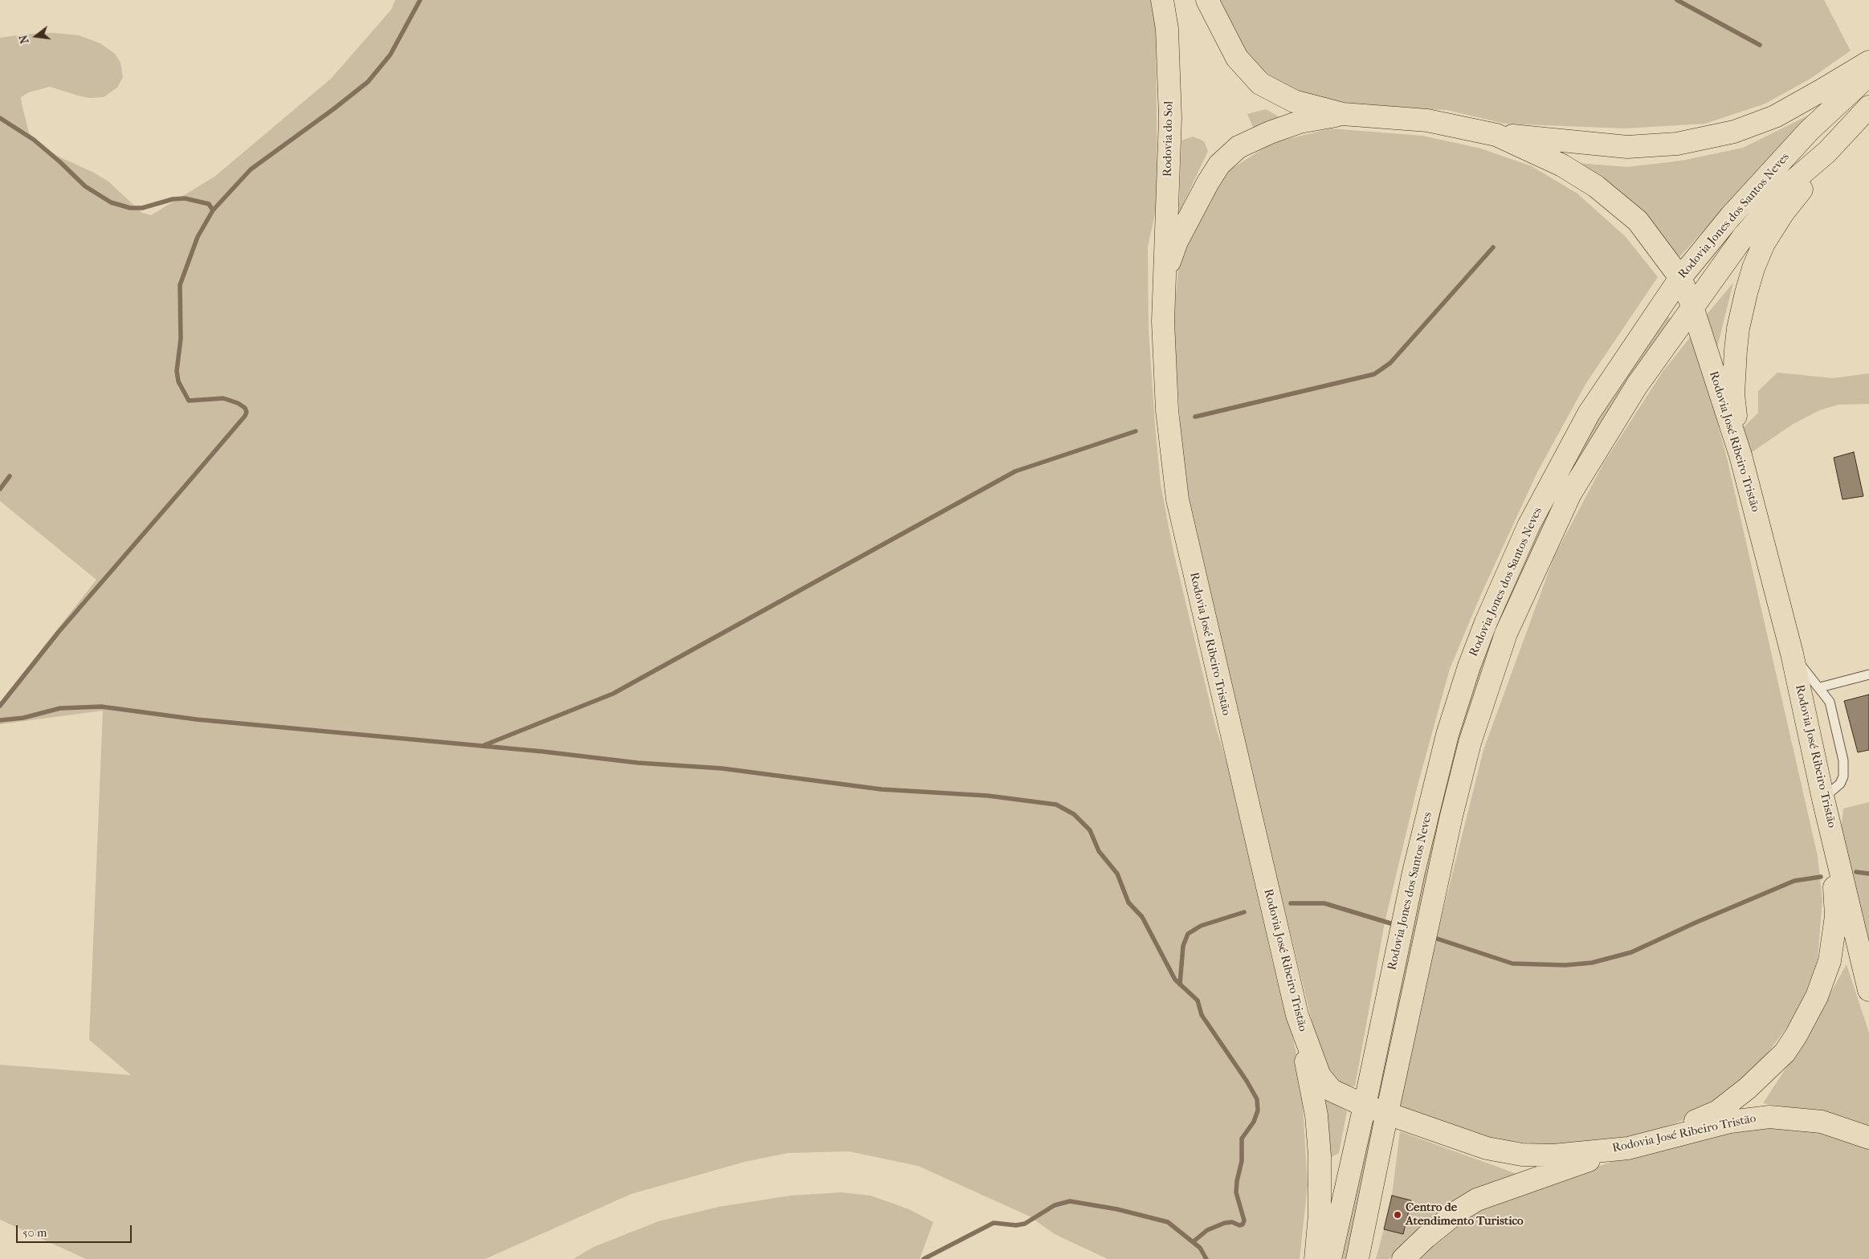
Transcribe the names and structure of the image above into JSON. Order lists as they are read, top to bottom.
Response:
{
  "streets": {
    "main road": ["Rodovia do Sol", "Rodovia Jones dos Santos Neves", "Rodovia José Ribeiro Tristão"]
  },
  "crossings": [
    ["Rodovia do Sol", "Rodovia José Ribeiro Tristão"],
    ["Rodovia Jones dos Santos Neves", "Rodovia José Ribeiro Tristão"]
  ],
  "places": ["Centro de Atendimento Turistico"],
  "scale_bar": "50 m",
  "north": "left"
}
